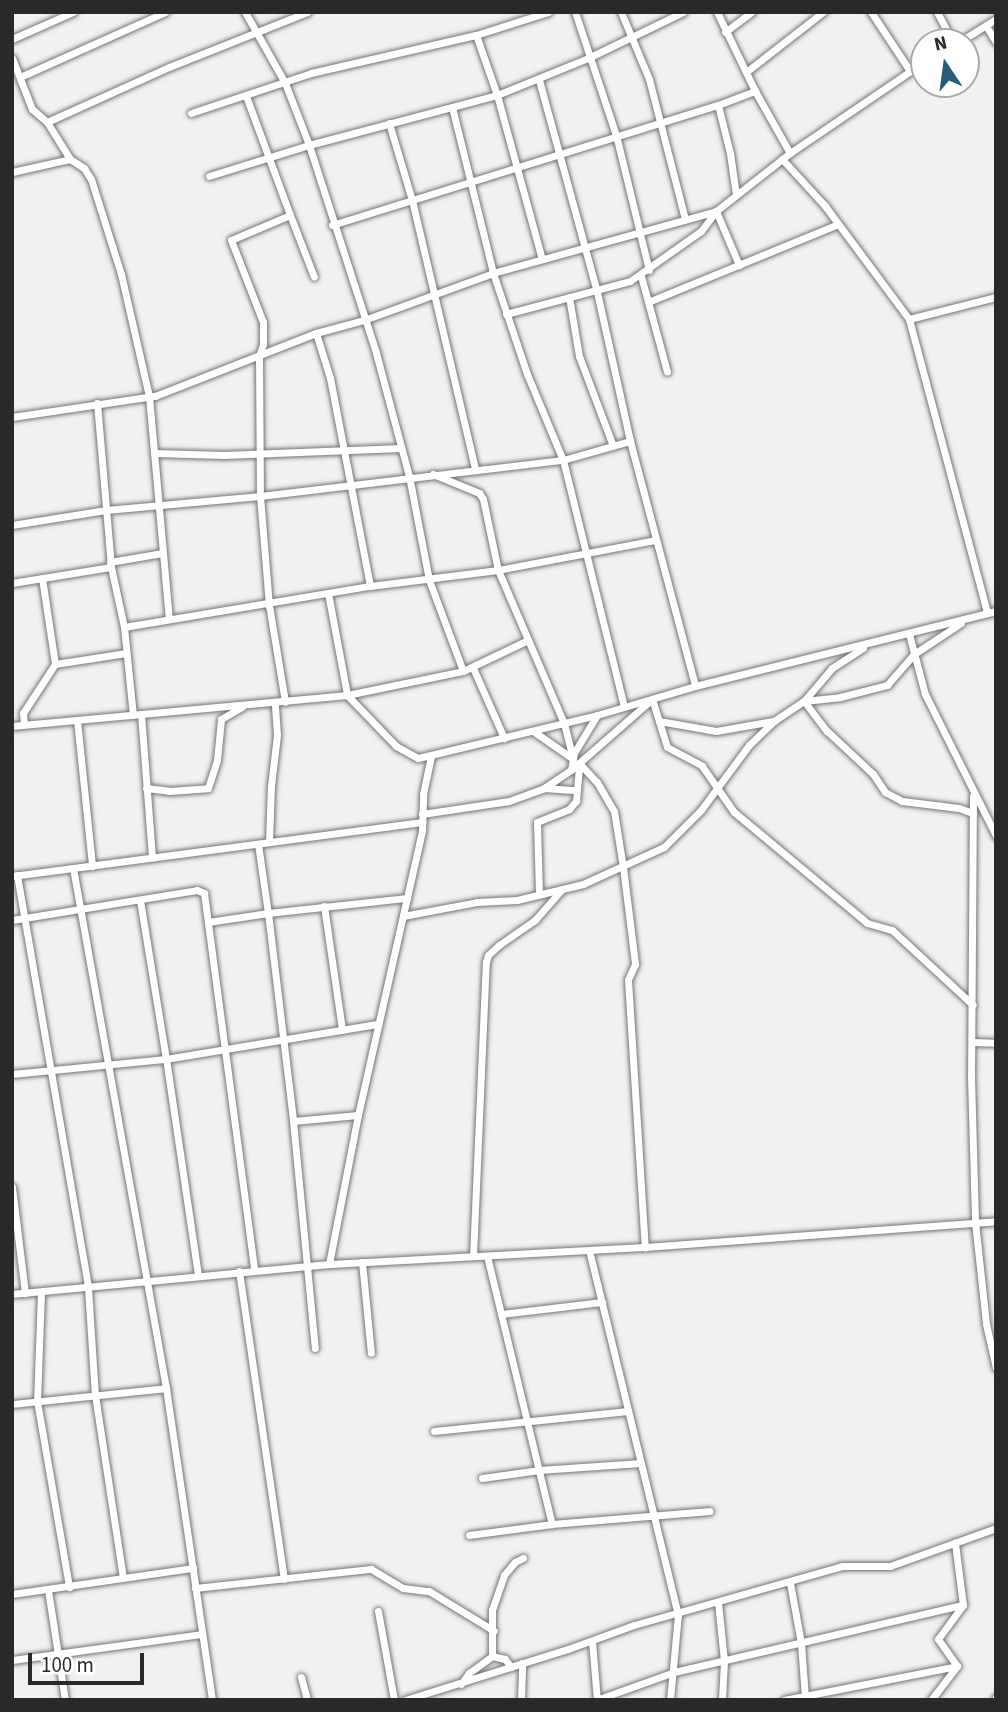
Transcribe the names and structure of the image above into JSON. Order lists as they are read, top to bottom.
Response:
{
  "scale_bar": "100 m",
  "north": "top"
}
